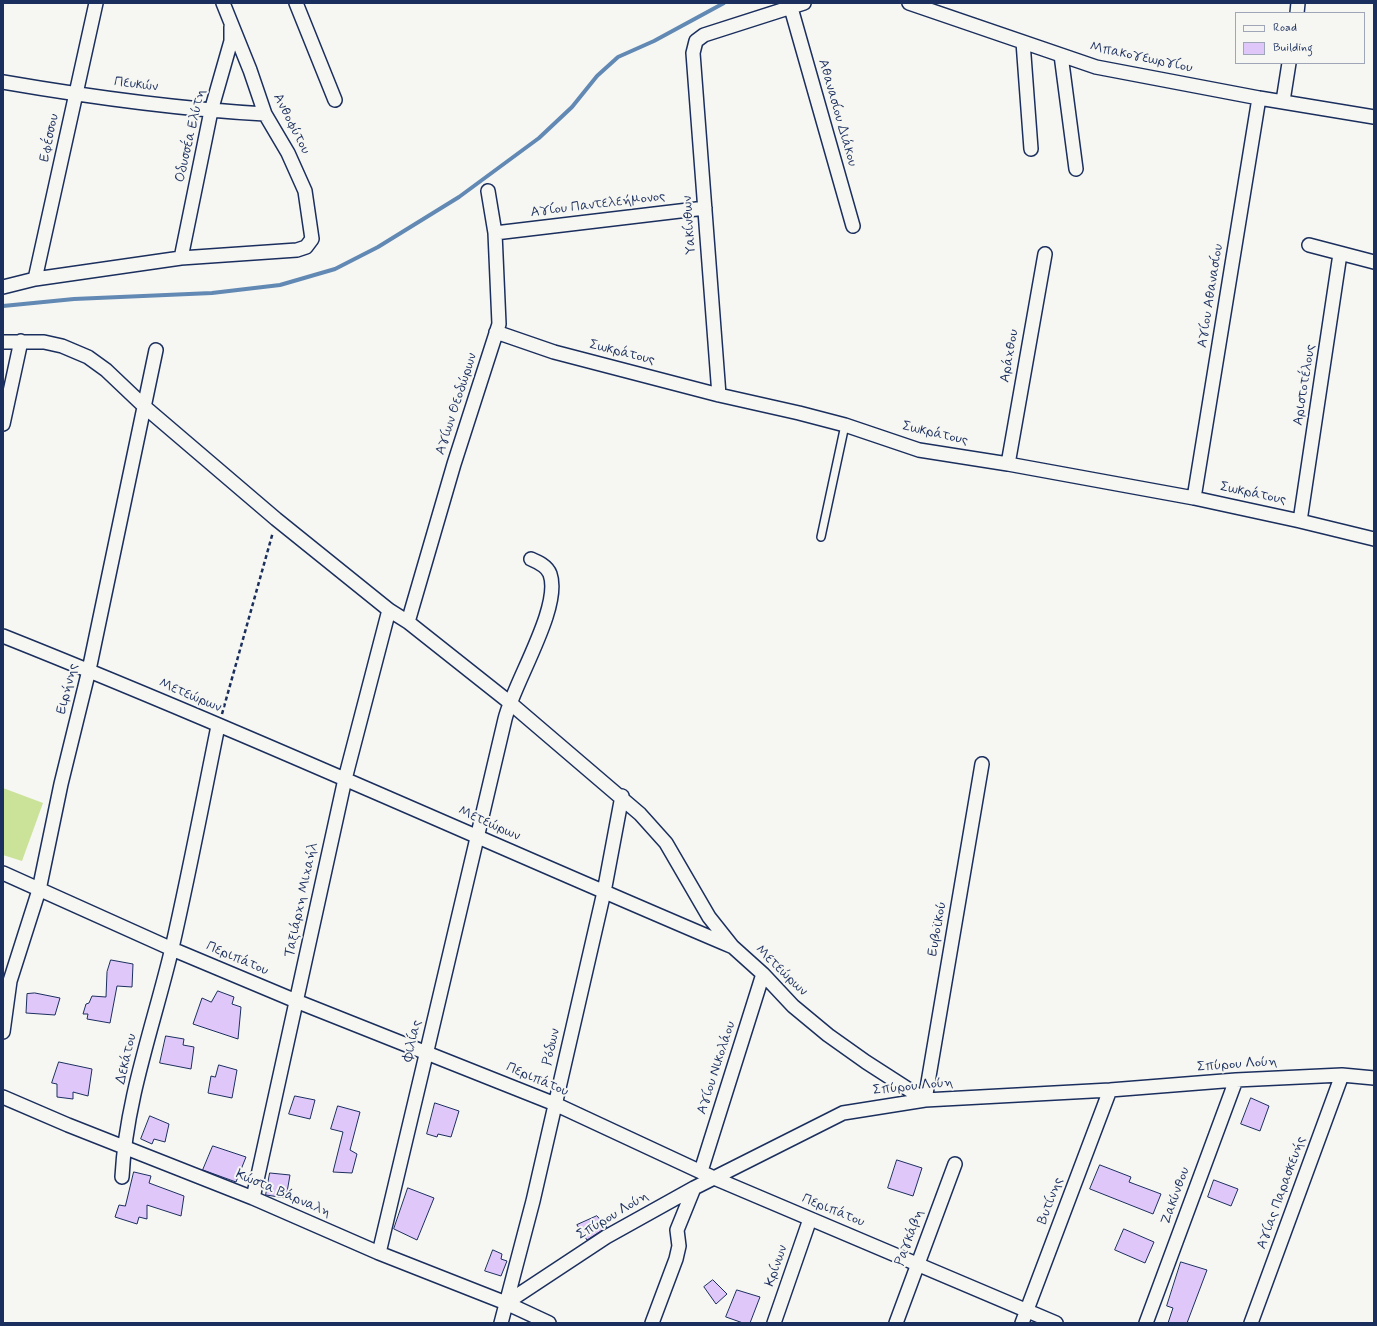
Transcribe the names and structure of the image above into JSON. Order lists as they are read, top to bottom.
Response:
{
  "streets": {
    "street": [
      "Μπακογεωργίου",
      "Πευκών",
      "Αθανασίου Διάκου",
      "Ανθοφύτου",
      "Οδυσσέα Ελύτη",
      "Εφέσσου",
      "Αγίου Παντελεήμονος",
      "Υακίνθων",
      "Αγίου Αθανασίου",
      "Σωκράτους",
      "Αράχθου",
      "Αριστοτέλους",
      "Αγίων Θεοδώρων",
      "Ειρήνης",
      "Μετεώρων",
      "Ταξιάρχη Μιχαήλ",
      "Ευβοϊκού",
      "Περιπάτου",
      "Φιλίας",
      "Ρόδων",
      "Δεκάτου",
      "Σπύρου Λούη",
      "Αγίου Νικολάου",
      "Αγίας Παρασκευής",
      "Κώστα Βάρναλη",
      "Ζακύνθου",
      "Βυτίνης",
      "Ραγκάβη",
      "Κρίνων"
    ]
  },
  "crossings": [
    ["Μπακογεωργίου", "Αγίου Αθανασίου"],
    ["Πευκών", "Ανθοφύτου"],
    ["Πευκών", "Οδυσσέα Ελύτη"],
    ["Πευκών", "Εφέσσου"],
    ["Αθανασίου Διάκου", "Υακίνθων"],
    ["Ανθοφύτου", "Οδυσσέα Ελύτη"],
    ["Αγίου Παντελεήμονος", "Υακίνθων"],
    ["Αγίου Παντελεήμονος", "Αγίων Θεοδώρων"],
    ["Υακίνθων", "Σωκράτους"],
    ["Αγίου Αθανασίου", "Σωκράτους"],
    ["Σωκράτους", "Αράχθου"],
    ["Σωκράτους", "Αριστοτέλους"],
    ["Σωκράτους", "Αγίων Θεοδώρων"],
    ["Ειρήνης", "Μετεώρων"],
    ["Ειρήνης", "Περιπάτου"],
    ["Μετεώρων", "Ταξιάρχη Μιχαήλ"],
    ["Μετεώρων", "Ευβοϊκού"],
    ["Μετεώρων", "Φιλίας"],
    ["Μετεώρων", "Ρόδων"],
    ["Μετεώρων", "Δεκάτου"],
    ["Μετεώρων", "Σπύρου Λούη"],
    ["Μετεώρων", "Αγίου Νικολάου"],
    ["Ταξιάρχη Μιχαήλ", "Περιπάτου"],
    ["Ταξιάρχη Μιχαήλ", "Κώστα Βάρναλη"],
    ["Ευβοϊκού", "Σπύρου Λούη"],
    ["Περιπάτου", "Φιλίας"],
    ["Περιπάτου", "Ρόδων"],
    ["Περιπάτου", "Δεκάτου"],
    ["Περιπάτου", "Σπύρου Λούη"],
    ["Περιπάτου", "Αγίου Νικολάου"],
    ["Περιπάτου", "Βυτίνης"],
    ["Περιπάτου", "Ραγκάβη"],
    ["Περιπάτου", "Κρίνων"],
    ["Φιλίας", "Κώστα Βάρναλη"],
    ["Ρόδων", "Σπύρου Λούη"],
    ["Ρόδων", "Κώστα Βάρναλη"],
    ["Δεκάτου", "Κώστα Βάρναλη"],
    ["Σπύρου Λούη", "Αγίας Παρασκευής"],
    ["Σπύρου Λούη", "Κώστα Βάρναλη"],
    ["Σπύρου Λούη", "Ζακύνθου"],
    ["Σπύρου Λούη", "Βυτίνης"]
  ],
  "legend": ["Road", "Building"]
}
